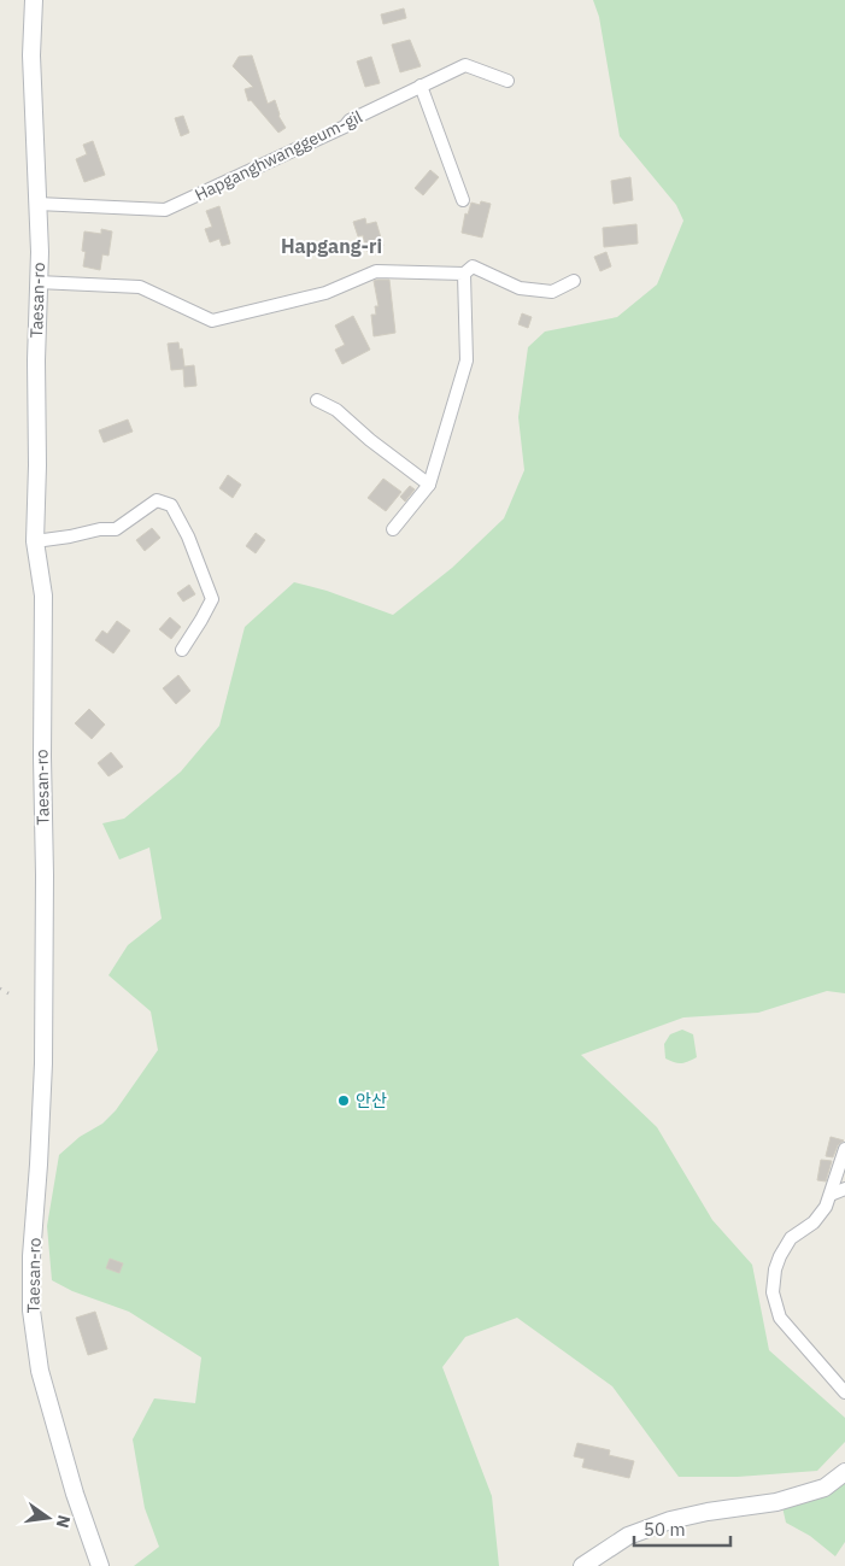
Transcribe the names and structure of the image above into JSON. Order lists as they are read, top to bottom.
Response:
{
  "streets": {
    "street": ["Hapganghwanggeum-gil", "Taesan-ro"]
  },
  "crossings": [
    ["Hapganghwanggeum-gil", "Taesan-ro"]
  ],
  "districts": ["Hapgang-ri"],
  "places": ["안산"],
  "scale_bar": "50 m",
  "north": "right"
}
